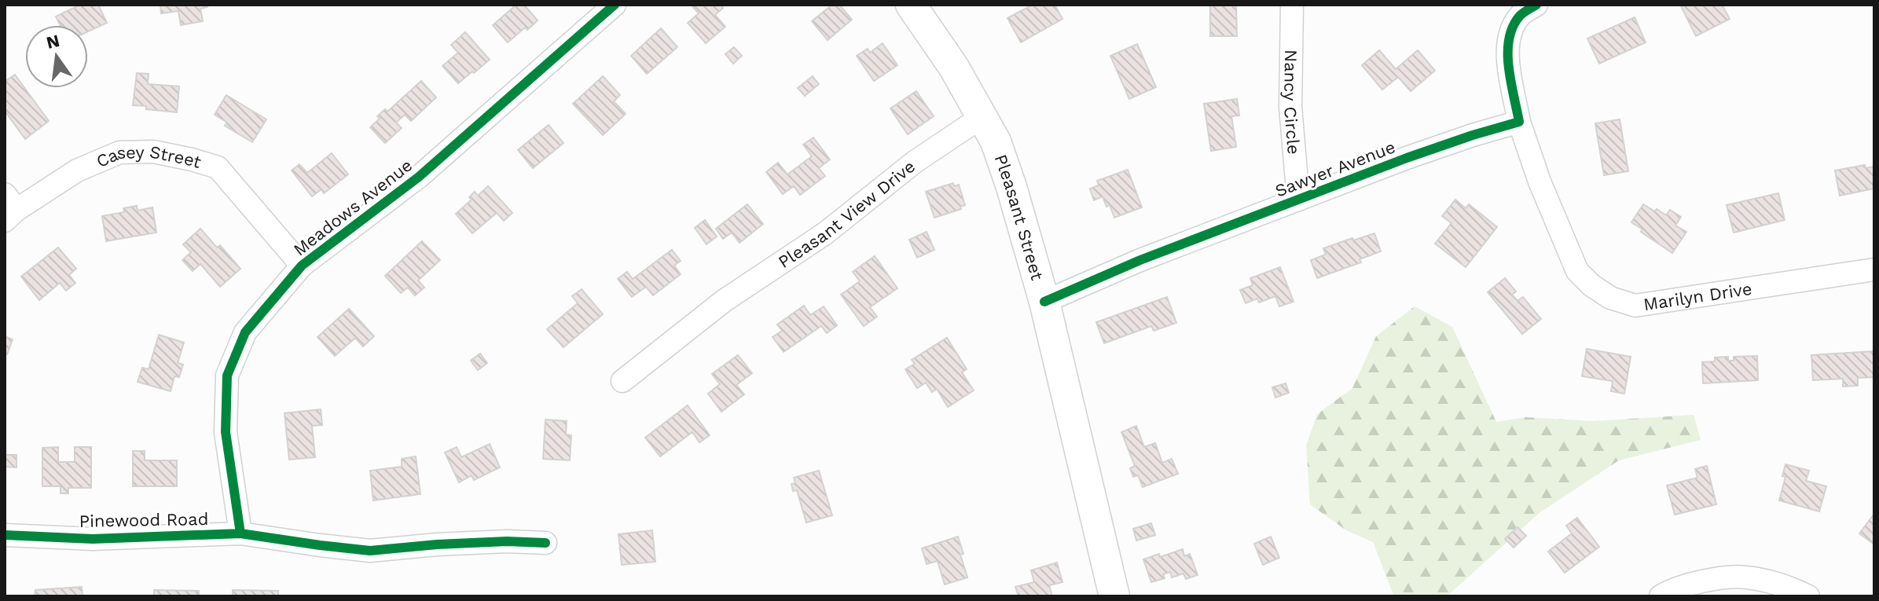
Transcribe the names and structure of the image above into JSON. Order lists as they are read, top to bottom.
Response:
{
  "streets": {
    "main road": ["Pleasant Street"],
    "street": [
      "Nancy Circle",
      "Casey Street",
      "Sawyer Avenue",
      "Meadows Avenue",
      "Pleasant View Drive",
      "Marilyn Drive",
      "Pinewood Road"
    ]
  },
  "crossings": [
    ["Nancy Circle", "Sawyer Avenue"],
    ["Casey Street", "Meadows Avenue"],
    ["Sawyer Avenue", "Pleasant Street"],
    ["Sawyer Avenue", "Marilyn Drive"],
    ["Meadows Avenue", "Pinewood Road"],
    ["Pleasant View Drive", "Pleasant Street"]
  ],
  "north": "top"
}
